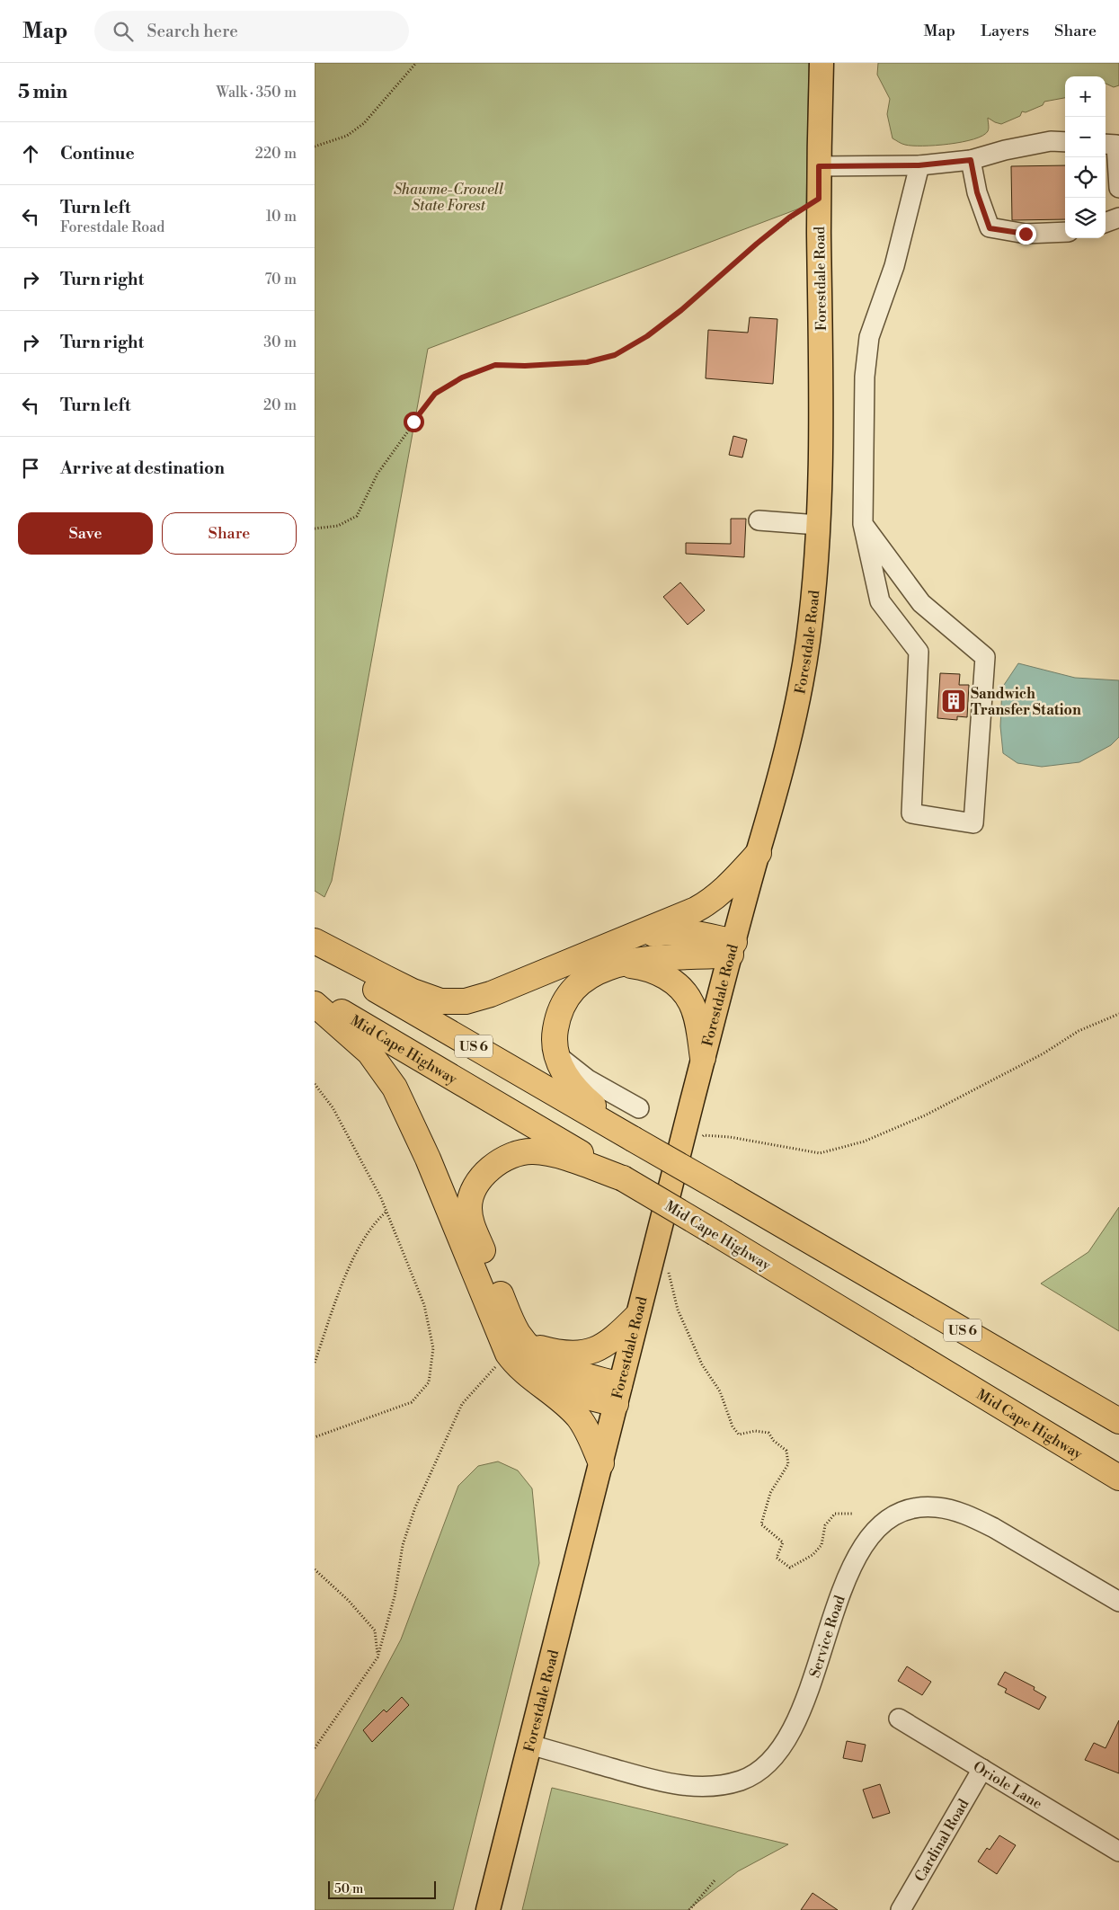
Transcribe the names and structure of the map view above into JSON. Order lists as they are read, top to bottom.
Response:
{
  "streets": {
    "highway": ["US 6", "Mid Cape Highway"],
    "main road": ["Forestdale Road"],
    "street": ["Service Road", "Oriole Lane", "Cardinal Road"]
  },
  "crossings": [
    ["Forestdale Road", "Service Road"],
    ["Oriole Lane", "Cardinal Road"]
  ],
  "parks": ["Shawme-Crowell State Forest"],
  "places": {
    "building": ["Sandwich Transfer Station"]
  },
  "scale_bar": "50 m",
  "page": {
    "header": "Map",
    "search": "Search here",
    "nav": ["Map", "Layers", "Share"],
    "heading": ["5 min", "Walk · 350 m"],
    "map_buttons": ["+", "−"],
    "list": [
      ["Continue", "220 m"],
      ["Turn left", "Forestdale Road", "10 m"],
      ["Turn right", "70 m"],
      ["Turn right", "30 m"],
      ["Turn left", "20 m"],
      "Arrive at destination"
    ],
    "buttons": ["Save", "Share"],
    "scale": "50 m"
  }
}
